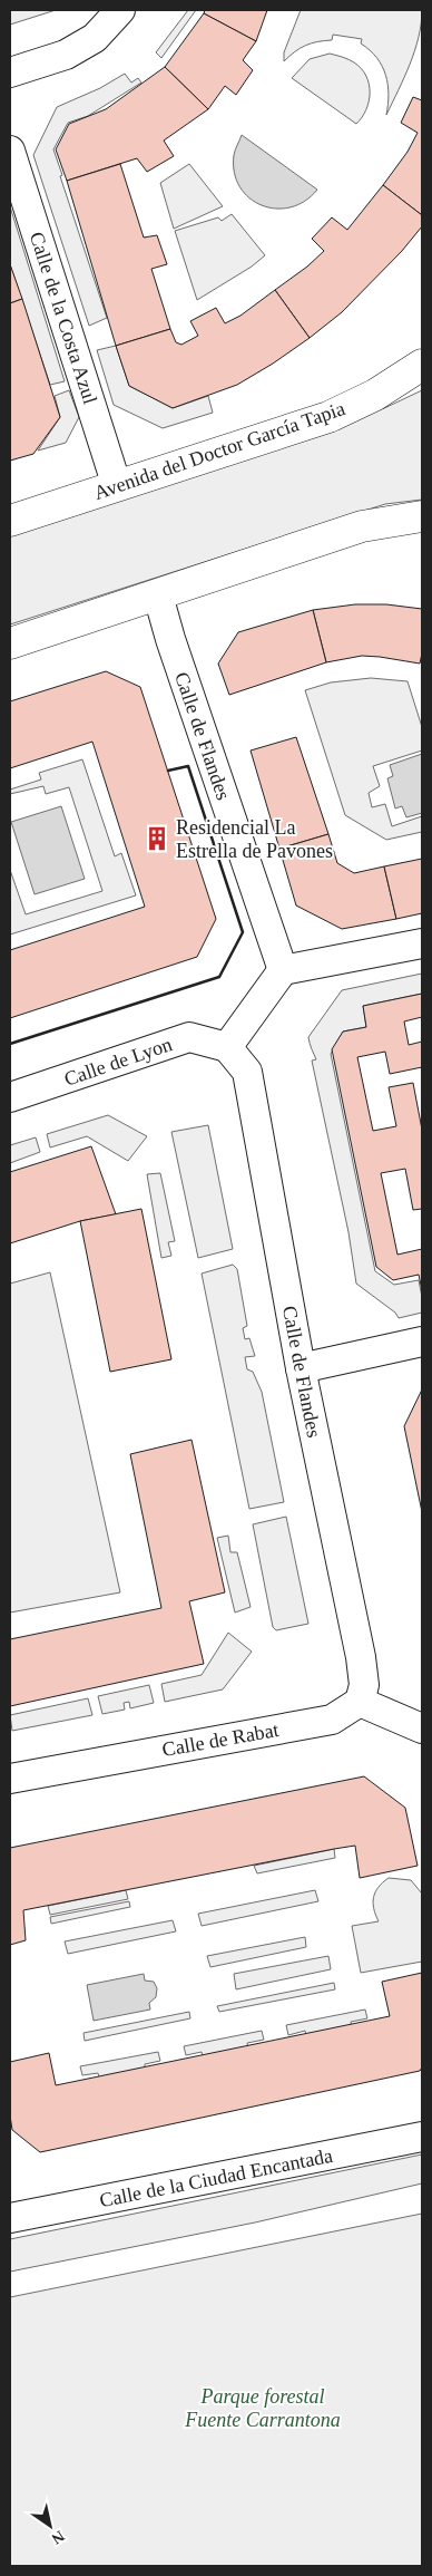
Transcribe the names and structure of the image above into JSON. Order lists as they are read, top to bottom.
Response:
{
  "streets": {
    "main road": ["Avenida del Doctor García Tapia"],
    "street": [
      "Calle de la Costa Azul",
      "Calle de Flandes",
      "Calle de Lyon",
      "Calle de Rabat",
      "Calle de la Ciudad Encantada"
    ]
  },
  "crossings": [
    ["Calle de la Costa Azul", "Avenida del Doctor García Tapia"],
    ["Calle de Flandes", "Calle de Lyon"],
    ["Calle de Flandes", "Calle de Rabat"]
  ],
  "parks": ["Parque forestal Fuente Carrantona"],
  "places": {
    "building": ["Residencial La Estrella de Pavones"]
  },
  "north": "bottom right"
}
